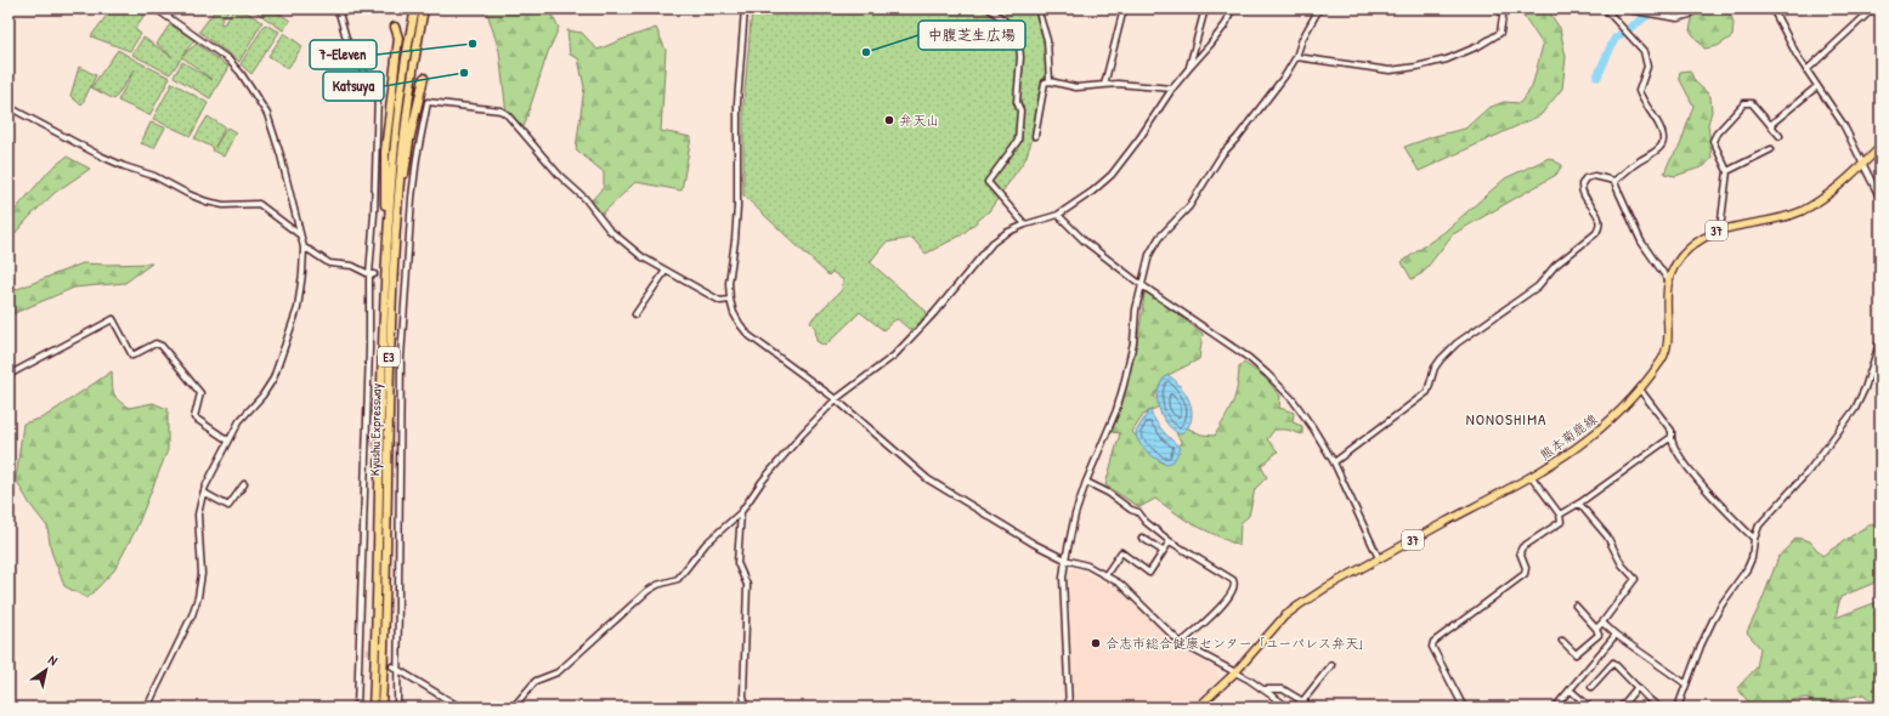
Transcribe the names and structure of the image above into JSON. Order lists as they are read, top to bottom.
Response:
{
  "streets": {
    "highway": ["E3", "Kyushu Expressway"],
    "main road": ["37", "熊本菊鹿線"]
  },
  "districts": ["NONOSHIMA"],
  "places": [
    "7-Eleven",
    "中腹芝生広場",
    "Katsuya",
    "弁天山",
    "合志市総合健康センター「ユーパレス弁天」"
  ],
  "north": "top right"
}
